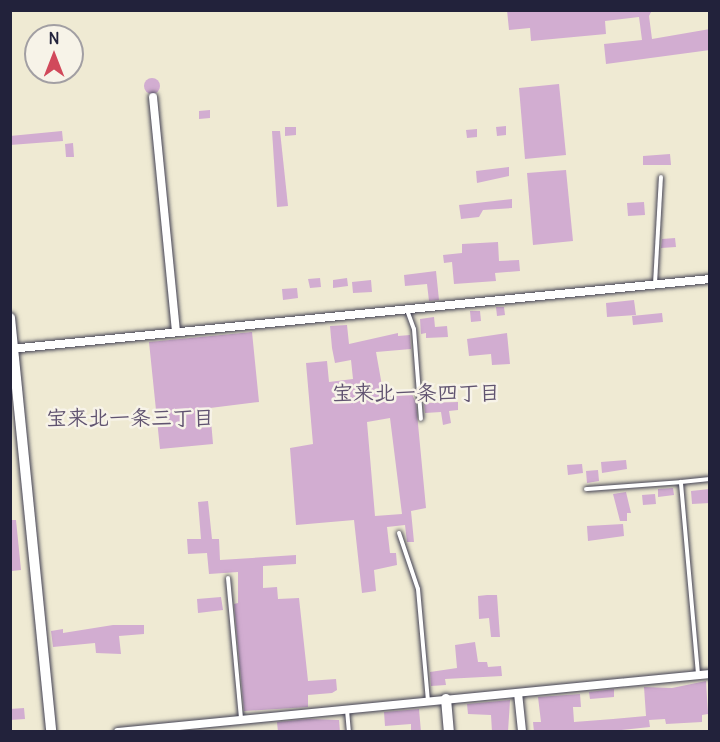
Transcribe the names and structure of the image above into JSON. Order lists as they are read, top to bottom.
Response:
{
  "districts": ["宝来北一条四丁目", "宝来北一条三丁目"],
  "north": "top"
}
